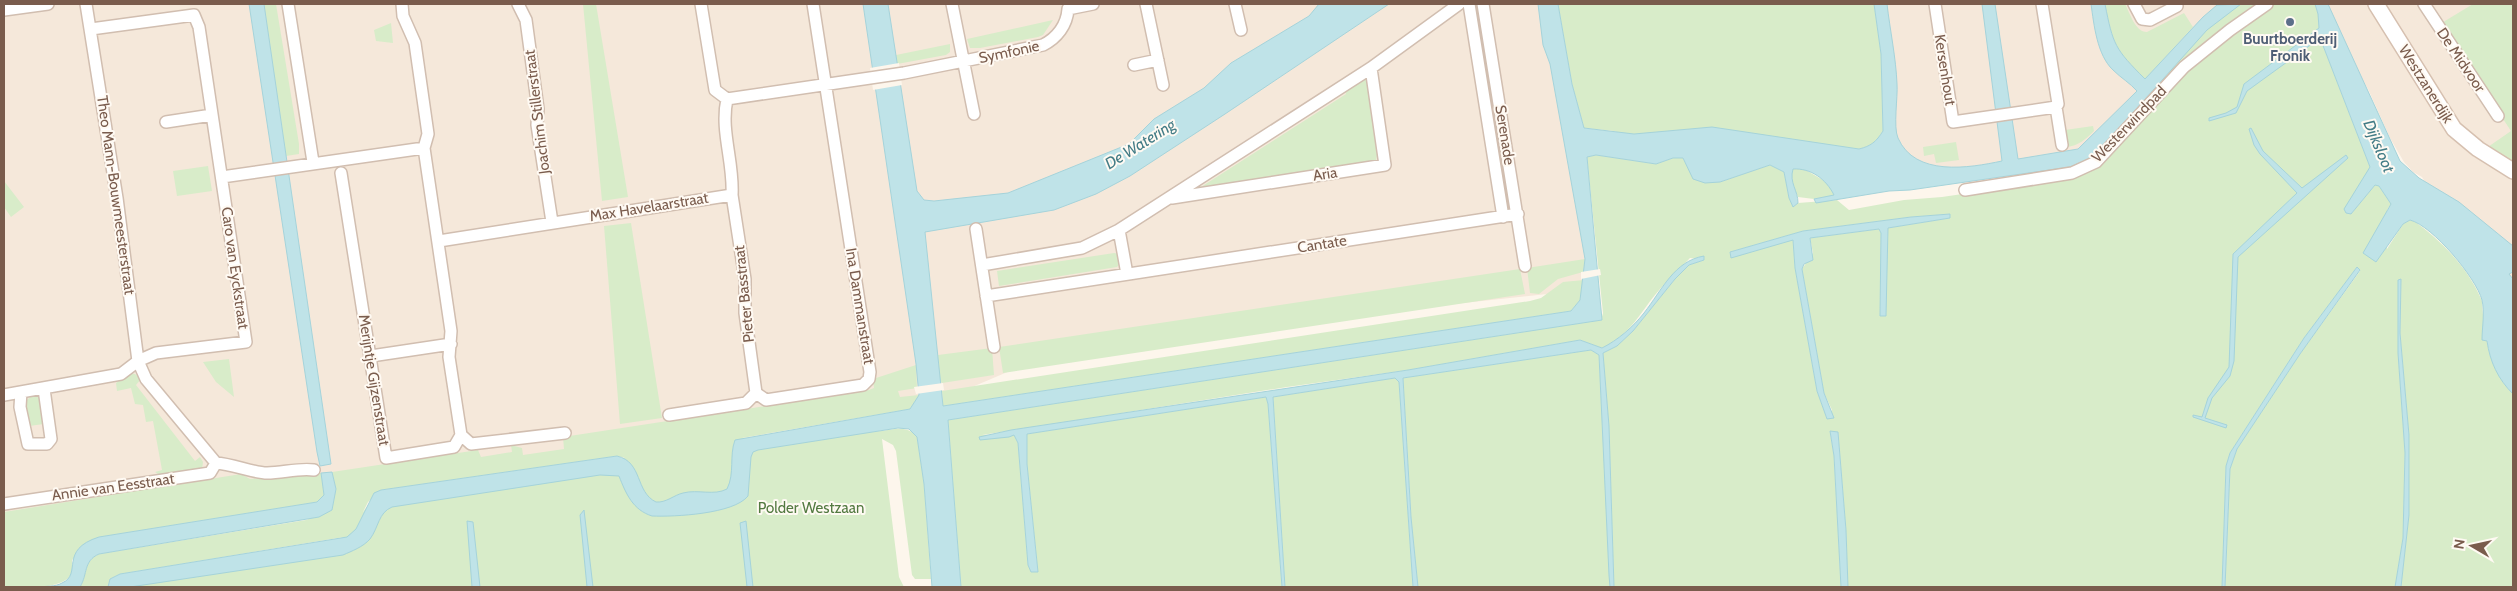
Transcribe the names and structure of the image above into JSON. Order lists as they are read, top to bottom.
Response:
{
  "streets": {
    "street": [
      "Symfonie",
      "De Midvoor",
      "Kersenhout",
      "Westzanerdijk",
      "Joachim Stillerstraat",
      "Westerwindpad",
      "Serenade",
      "Aria",
      "Theo Mann-Bouwmeesterstraat",
      "Max Havelaarstraat",
      "Cantate",
      "Caro van Eyckstraat",
      "Pieter Basstraat",
      "Ina Dammanstraat",
      "Merijntje Gijzenstraat",
      "Annie van Eesstraat"
    ]
  },
  "crossings": [
    ["Joachim Stillerstraat", "Max Havelaarstraat"],
    ["Serenade", "Cantate"],
    ["Theo Mann-Bouwmeesterstraat", "Caro van Eyckstraat"],
    ["Max Havelaarstraat", "Pieter Basstraat"],
    ["Pieter Basstraat", "Ina Dammanstraat"]
  ],
  "water": ["De Watering", "Dijksloot"],
  "parks": ["Polder Westzaan"],
  "places": ["Buurtboerderij Fronik"],
  "north": "left"
}
